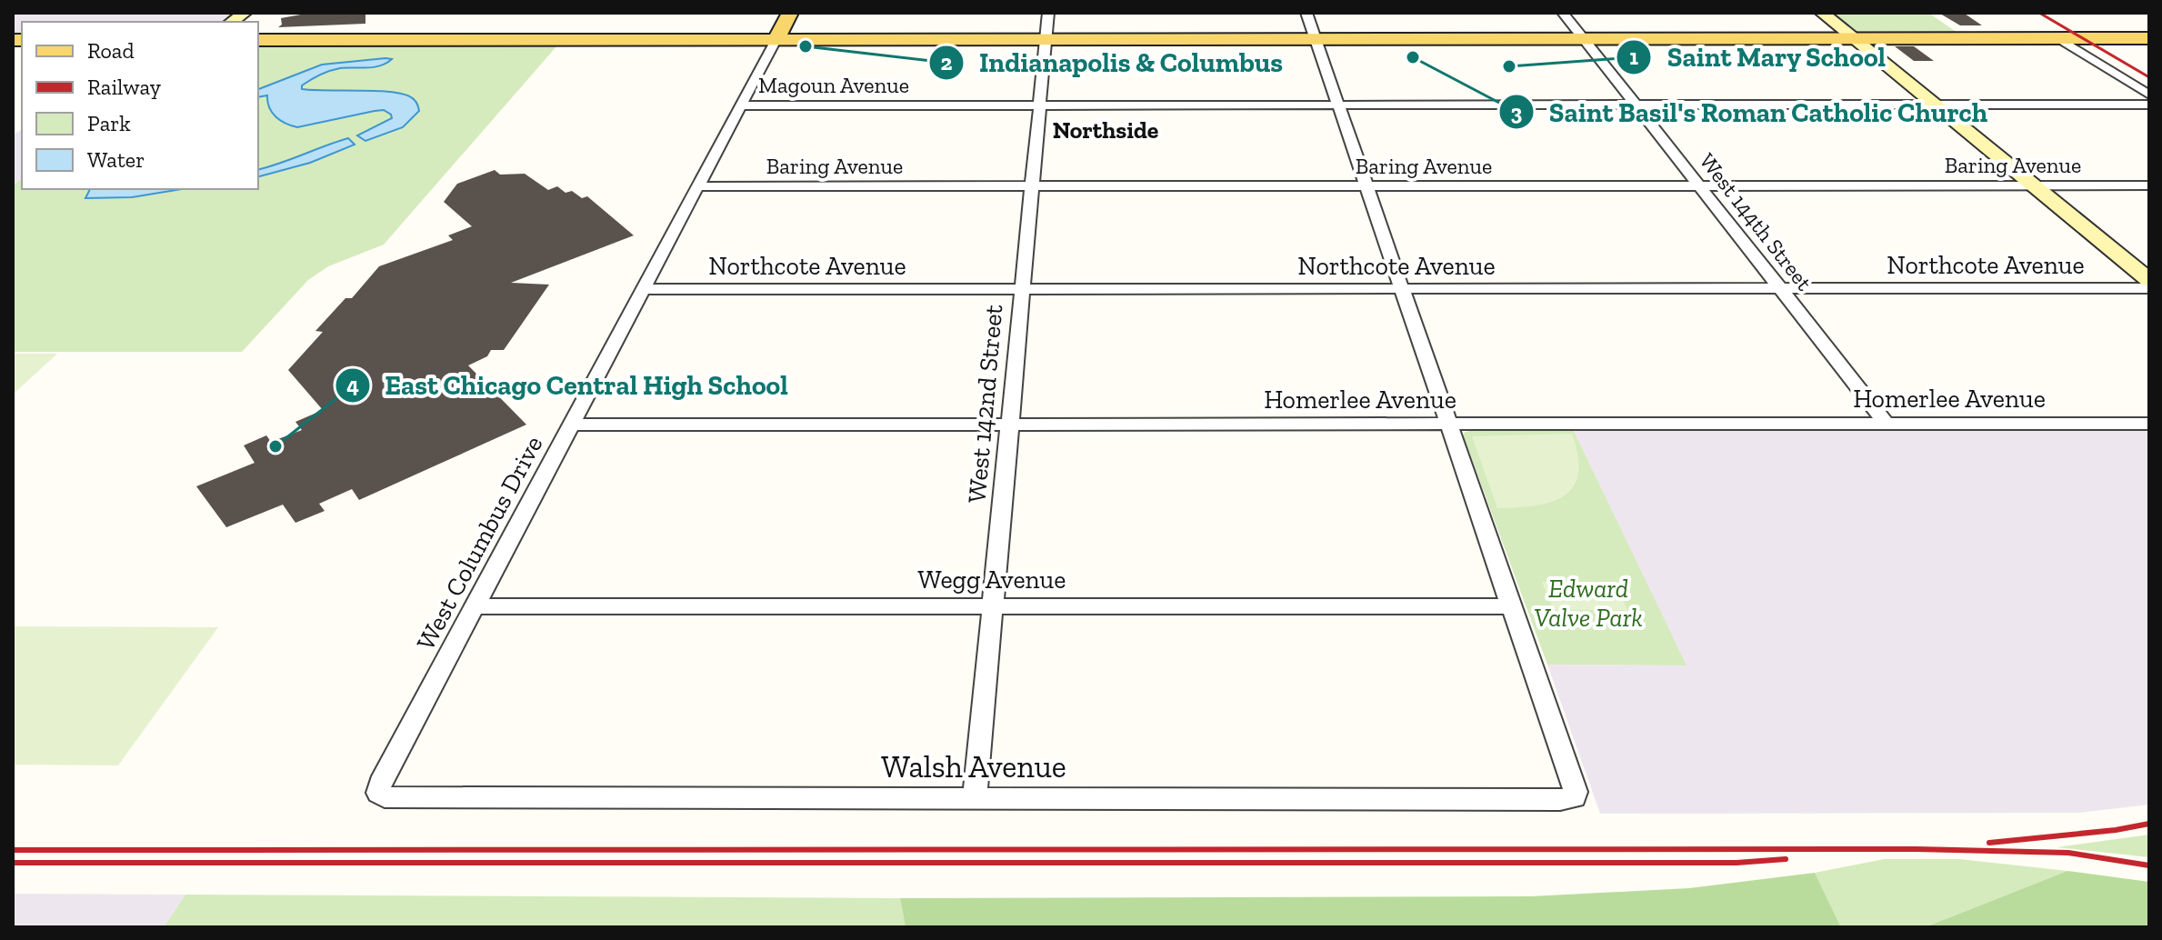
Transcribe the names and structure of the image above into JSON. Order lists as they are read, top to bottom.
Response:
{
  "streets": {
    "main road": ["West Columbus Drive"],
    "street": [
      "Magoun Avenue",
      "Baring Avenue",
      "West 144th Street",
      "Northcote Avenue",
      "Homerlee Avenue",
      "West 142nd Street",
      "Wegg Avenue",
      "Walsh Avenue"
    ]
  },
  "crossings": [
    ["Magoun Avenue", "West 144th Street"],
    ["Magoun Avenue", "West 142nd Street"],
    ["Magoun Avenue", "West Columbus Drive"],
    ["Baring Avenue", "West 144th Street"],
    ["Baring Avenue", "West 142nd Street"],
    ["Baring Avenue", "West Columbus Drive"],
    ["West 144th Street", "Northcote Avenue"],
    ["West 144th Street", "Homerlee Avenue"],
    ["Northcote Avenue", "West 142nd Street"],
    ["Northcote Avenue", "West Columbus Drive"],
    ["Homerlee Avenue", "West 142nd Street"],
    ["Homerlee Avenue", "West Columbus Drive"],
    ["West 142nd Street", "Wegg Avenue"],
    ["West 142nd Street", "Walsh Avenue"],
    ["West Columbus Drive", "Wegg Avenue"],
    ["West Columbus Drive", "Walsh Avenue"],
    ["Wegg Avenue", "Walsh Avenue"]
  ],
  "districts": ["Northside"],
  "parks": ["Edward Valve Park"],
  "places": [
    "Indianapolis & Columbus",
    "Saint Basil's Roman Catholic Church",
    "Saint Mary School",
    "East Chicago Central High School"
  ],
  "legend": [
    "Road",
    "Railway",
    "Park",
    "Water"
  ]
}
